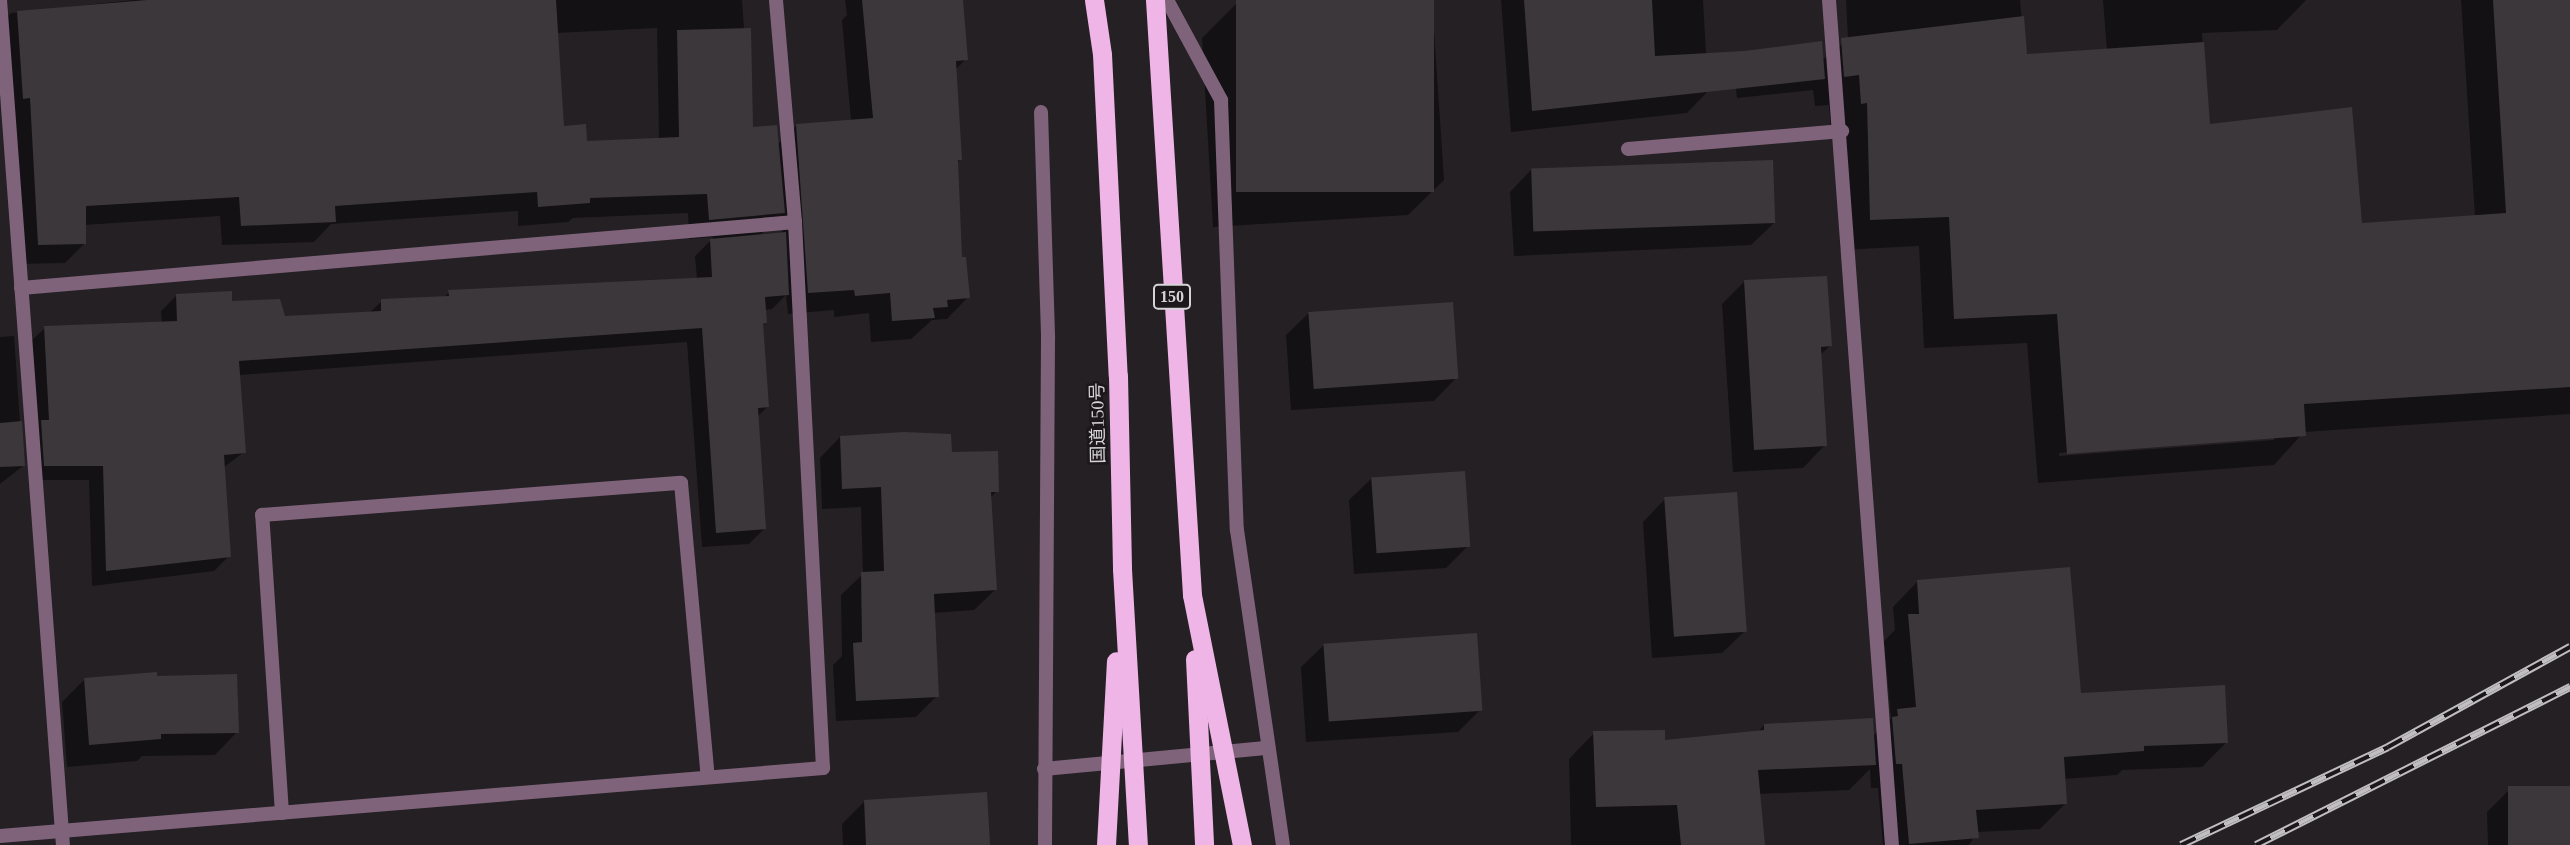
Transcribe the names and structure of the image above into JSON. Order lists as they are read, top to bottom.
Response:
{
  "streets": {
    "highway": ["150", "国道150号"]
  }
}
